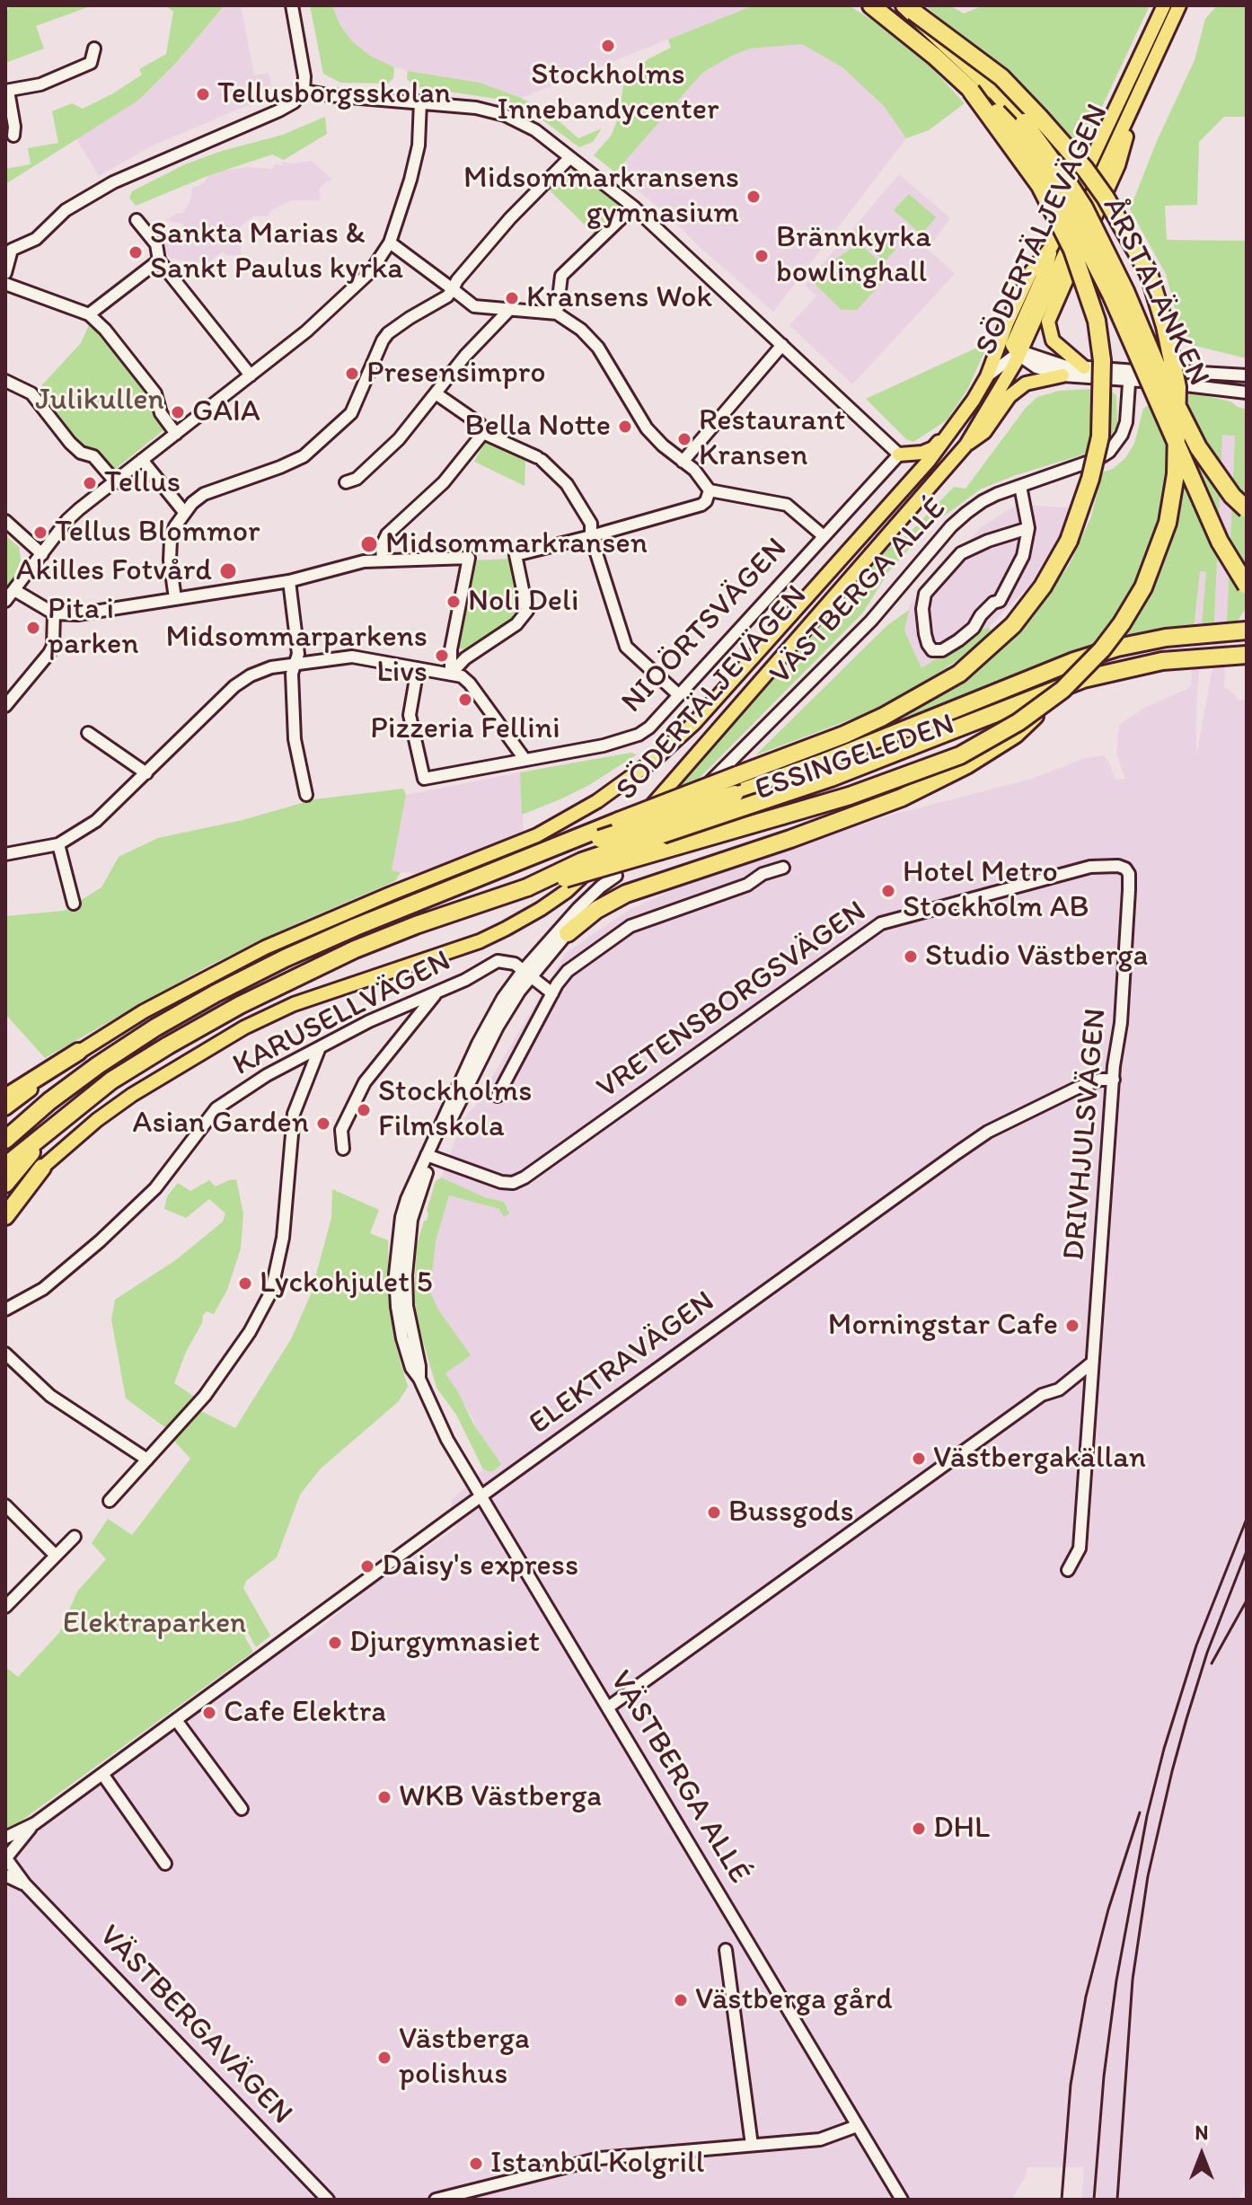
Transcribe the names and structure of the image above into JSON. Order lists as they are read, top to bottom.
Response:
{
  "streets": {
    "highway": ["ÅRSTALÄNKEN", "ESSINGELEDEN"],
    "main road": ["SÖDERTÄLJEVÄGEN"],
    "street": [
      "VÄSTBERGA ALLÉ",
      "NIOÖRTSVÄGEN",
      "VRETENSBORGSVÄGEN",
      "KARUSELLVÄGEN",
      "DRIVHJULSVÄGEN",
      "ELEKTRAVÄGEN",
      "VÄSTBERGAVÄGEN"
    ]
  },
  "crossings": [
    ["ÅRSTALÄNKEN", "ESSINGELEDEN"],
    ["VÄSTBERGA ALLÉ", "VRETENSBORGSVÄGEN"],
    ["VÄSTBERGA ALLÉ", "KARUSELLVÄGEN"],
    ["VÄSTBERGA ALLÉ", "ELEKTRAVÄGEN"],
    ["VRETENSBORGSVÄGEN", "DRIVHJULSVÄGEN"],
    ["DRIVHJULSVÄGEN", "ELEKTRAVÄGEN"],
    ["ELEKTRAVÄGEN", "VÄSTBERGAVÄGEN"]
  ],
  "parks": ["Julikullen", "Elektraparken"],
  "places": [
    "Stockholms Innebandycenter",
    "Tellusborgsskolan",
    "Midsommarkransens gymnasium",
    "Sankta Marias & Sankt Paulus kyrka",
    "Brännkyrka bowlinghall",
    "Kransens Wok",
    "Presensimpro",
    "GAIA",
    "Bella Notte",
    "Restaurant Kransen",
    "Tellus",
    "Tellus Blommor",
    "Midsommarkransen",
    "Akilles Fotvård",
    "Noli Deli",
    "Pita i parken",
    "Midsommarparkens Livs",
    "Pizzeria Fellini",
    "Hotel Metro Stockholm AB",
    "Studio Västberga",
    "Stockholms Filmskola",
    "Asian Garden",
    "Lyckohjulet 5",
    "Morningstar Cafe",
    "Västbergakällan",
    "Bussgods",
    "Daisy's express",
    "Djurgymnasiet",
    "Cafe Elektra",
    "WKB Västberga",
    "DHL",
    "Västberga gård",
    "Västberga polishus",
    "Istanbul Kolgrill"
  ],
  "north": "top"
}
